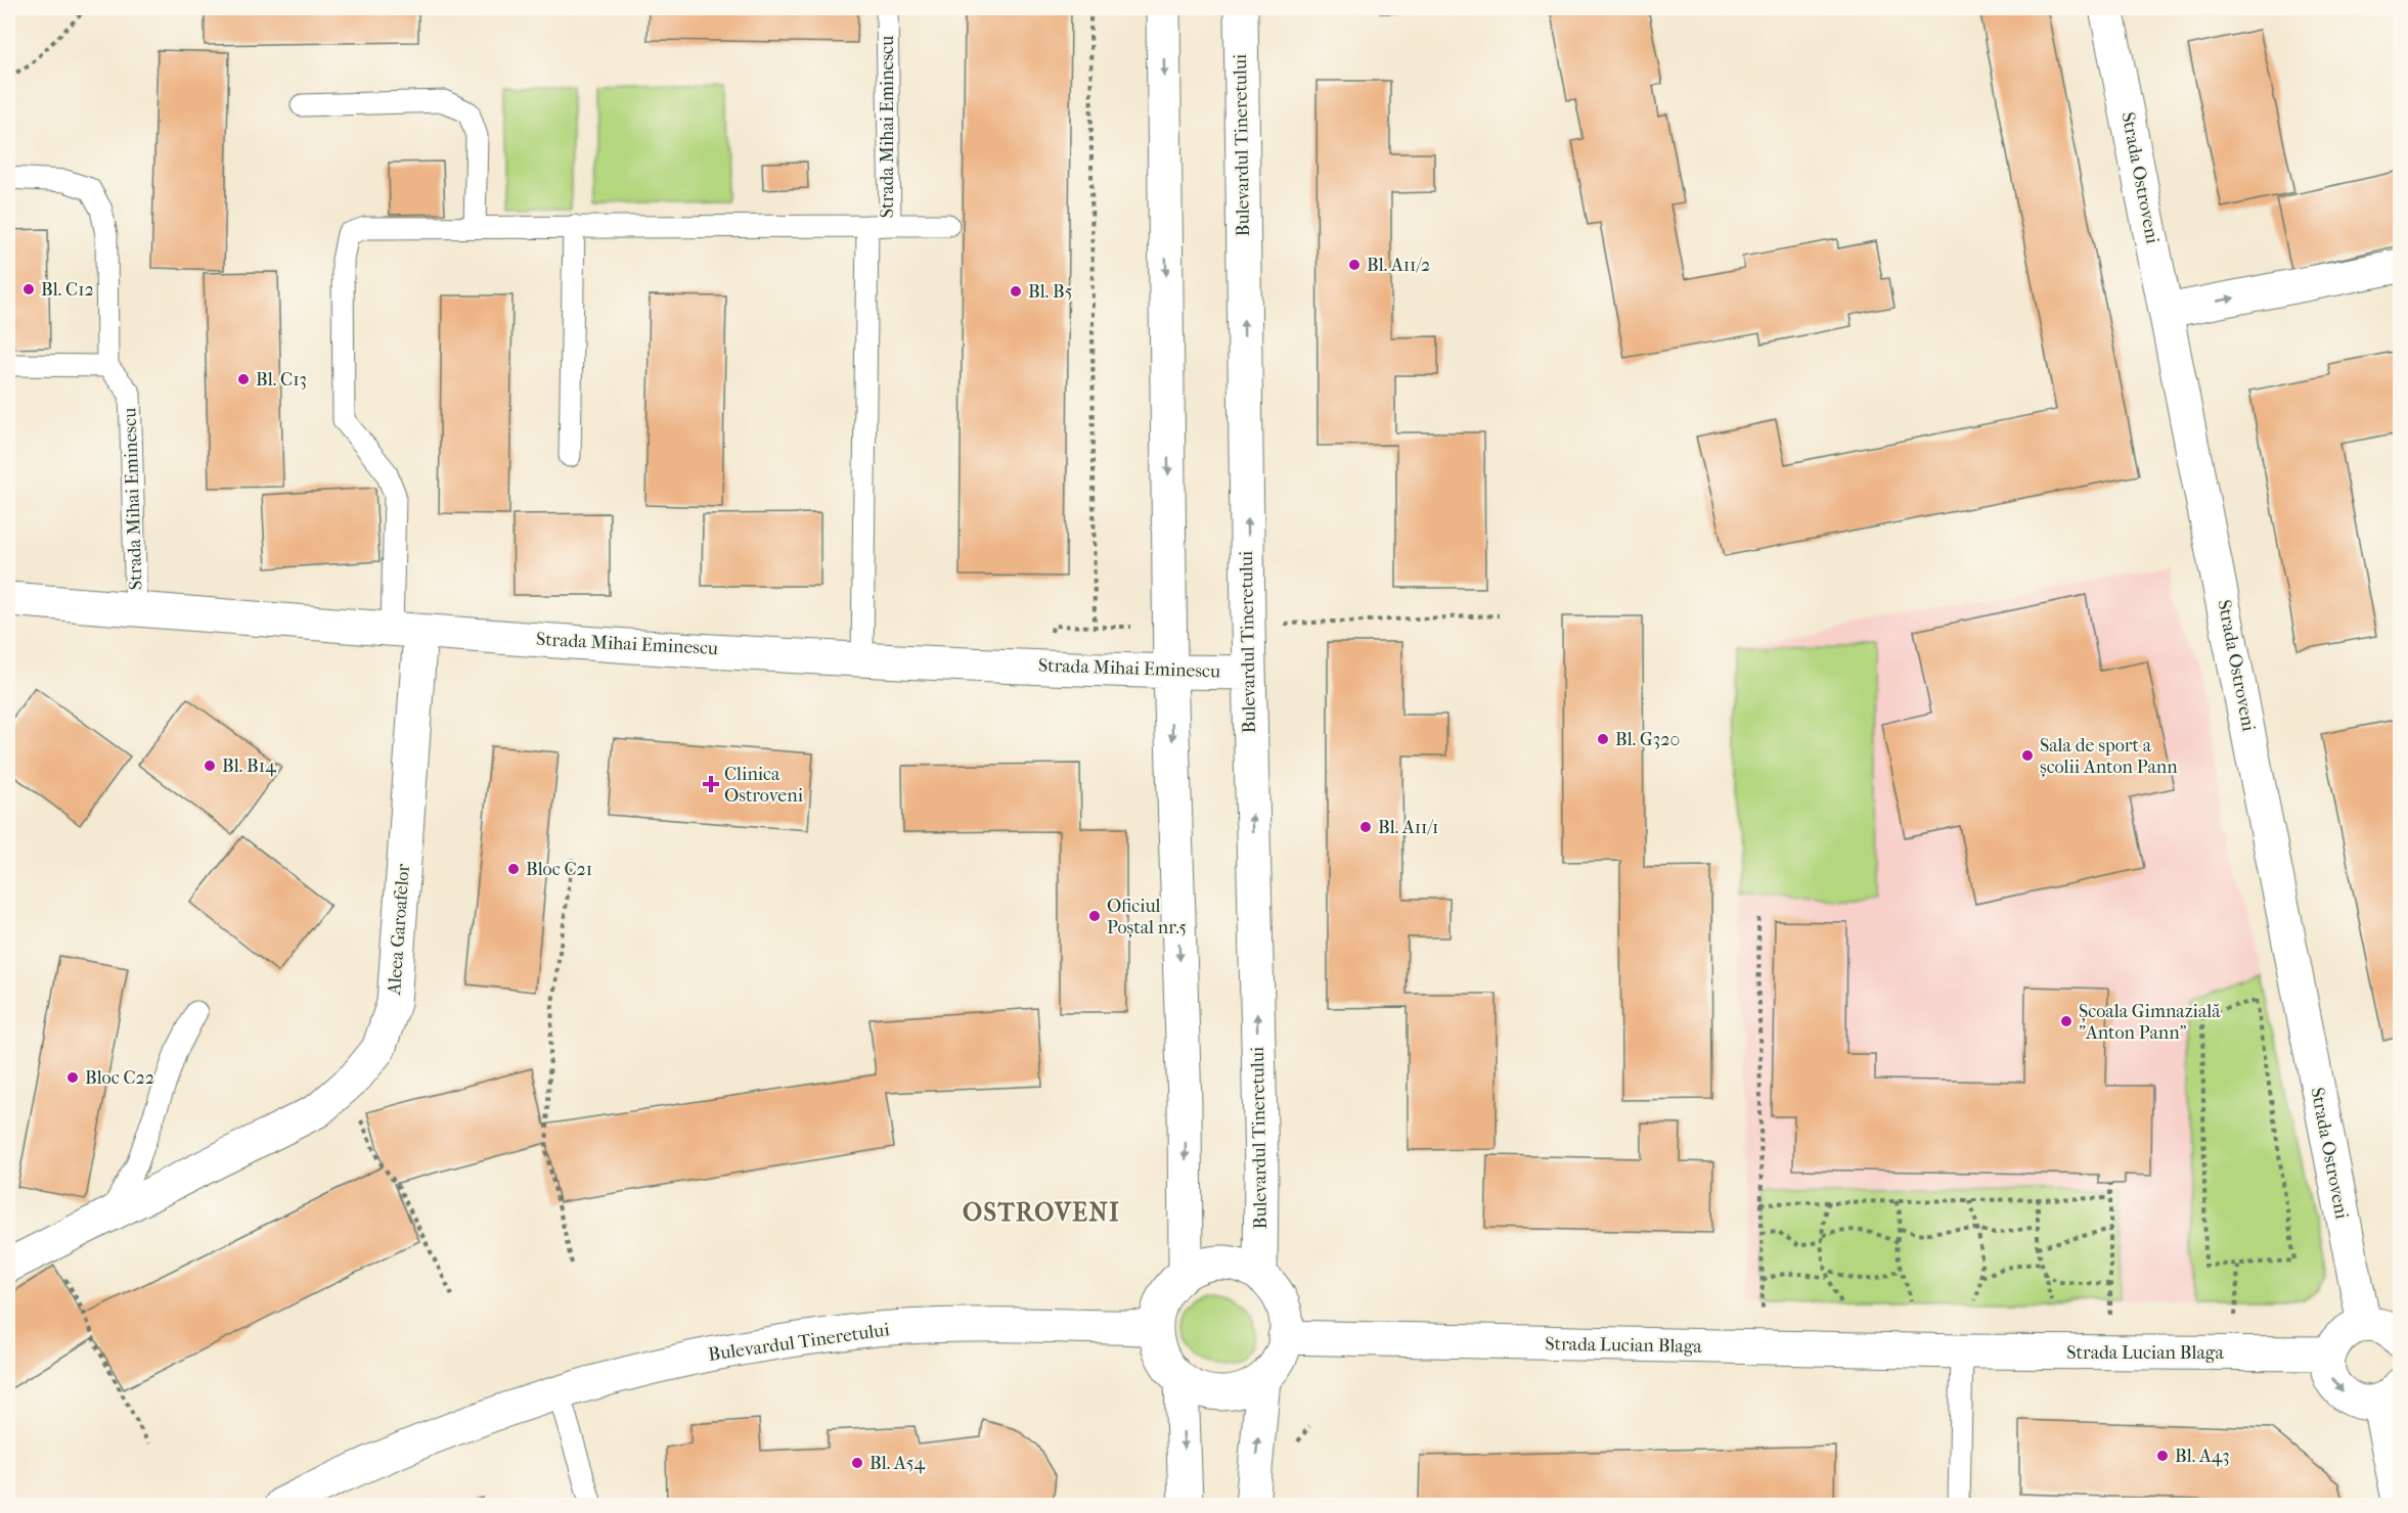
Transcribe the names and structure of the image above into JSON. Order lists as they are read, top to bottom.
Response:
{
  "streets": {
    "street": [
      "Strada Mihai Eminescu",
      "Bulevardul Tineretului",
      "Strada Ostroveni",
      "Aleea Garoafelor",
      "Strada Lucian Blaga"
    ]
  },
  "crossings": [
    ["Strada Mihai Eminescu", "Bulevardul Tineretului"],
    ["Strada Mihai Eminescu", "Aleea Garoafelor"],
    ["Bulevardul Tineretului", "Strada Lucian Blaga"]
  ],
  "districts": ["OSTROVENI"],
  "places": {
    "other": [
      "Bl. A11/2",
      "Bl. C12",
      "Bl. B5",
      "Bl. C13",
      "Bl. G320",
      "Sala de sport a școlii Anton Pann",
      "Bl. B14",
      "Bl. A11/1",
      "Bloc C21",
      "Oficiul Poștal nr.5",
      "Școala Gimnazială \"Anton Pann\"",
      "Bloc C22",
      "Bl. A43",
      "Bl. A54"
    ],
    "health": ["Clinica Ostroveni"]
  }
}
